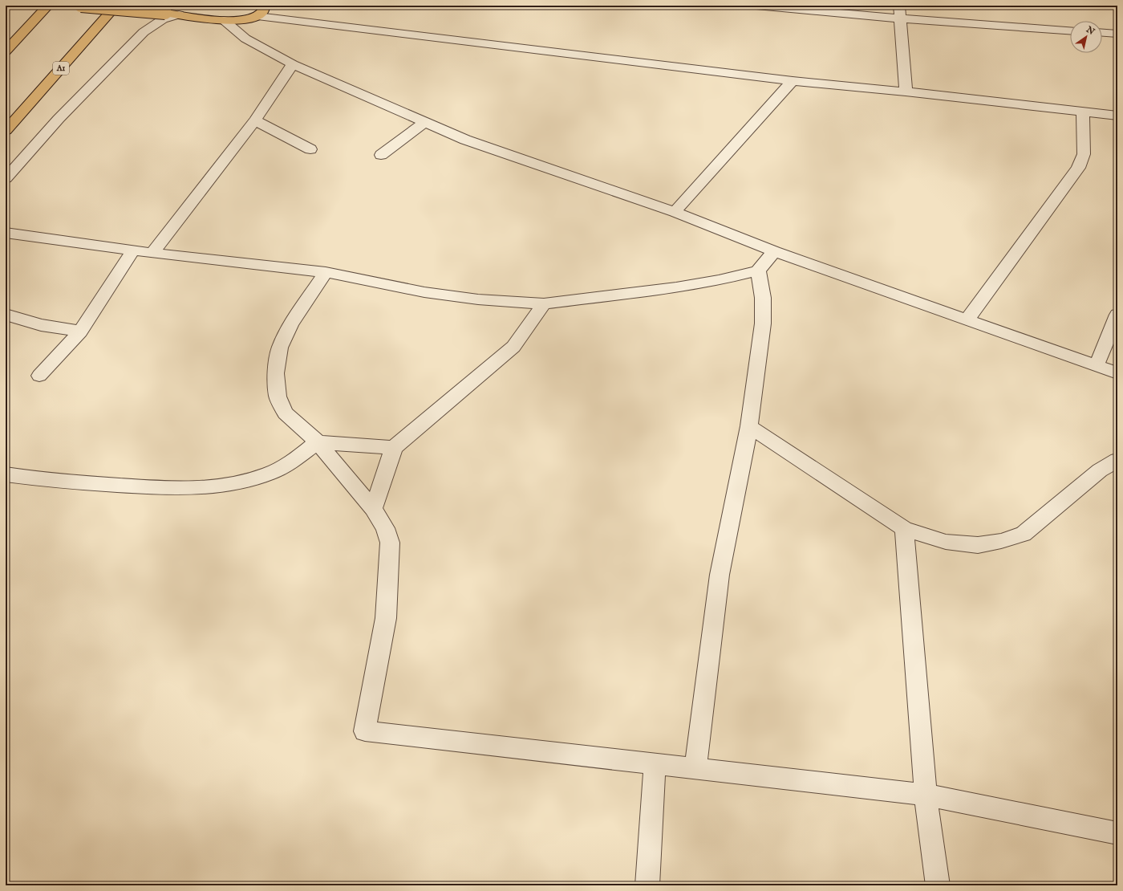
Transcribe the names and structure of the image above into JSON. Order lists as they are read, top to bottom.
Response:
{
  "streets": {
    "main road": ["A1"]
  },
  "north": "top right"
}
